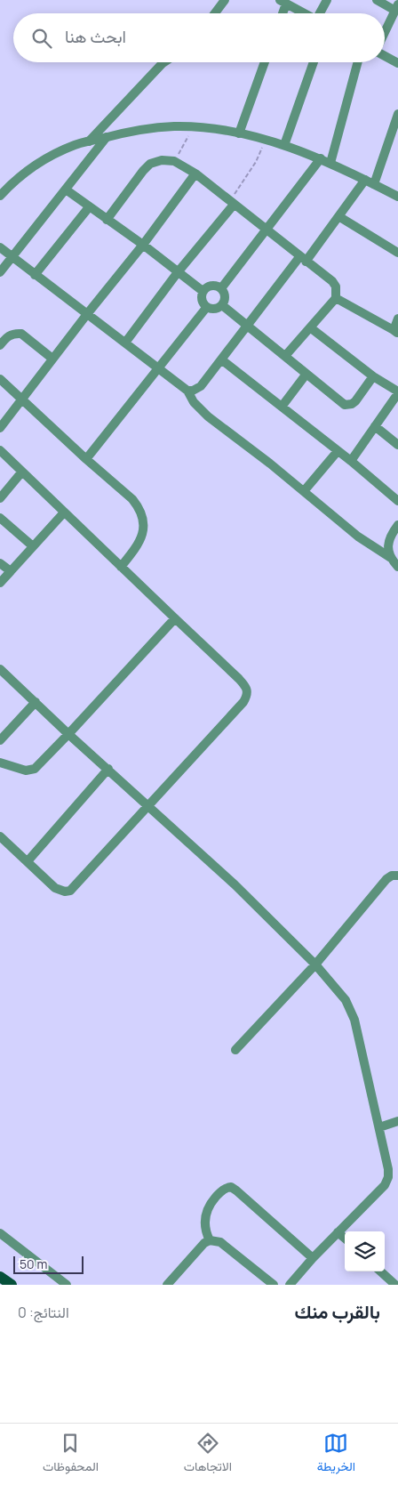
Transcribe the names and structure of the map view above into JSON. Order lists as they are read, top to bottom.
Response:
{
  "scale_bar": "50 m",
  "page": {
    "search": "ابحث هنا",
    "scale": "50 m",
    "heading": ["بالقرب منك", "النتائج: 0"],
    "nav": ["الخريطة", "الاتجاهات", "المحفوظات"]
  }
}
